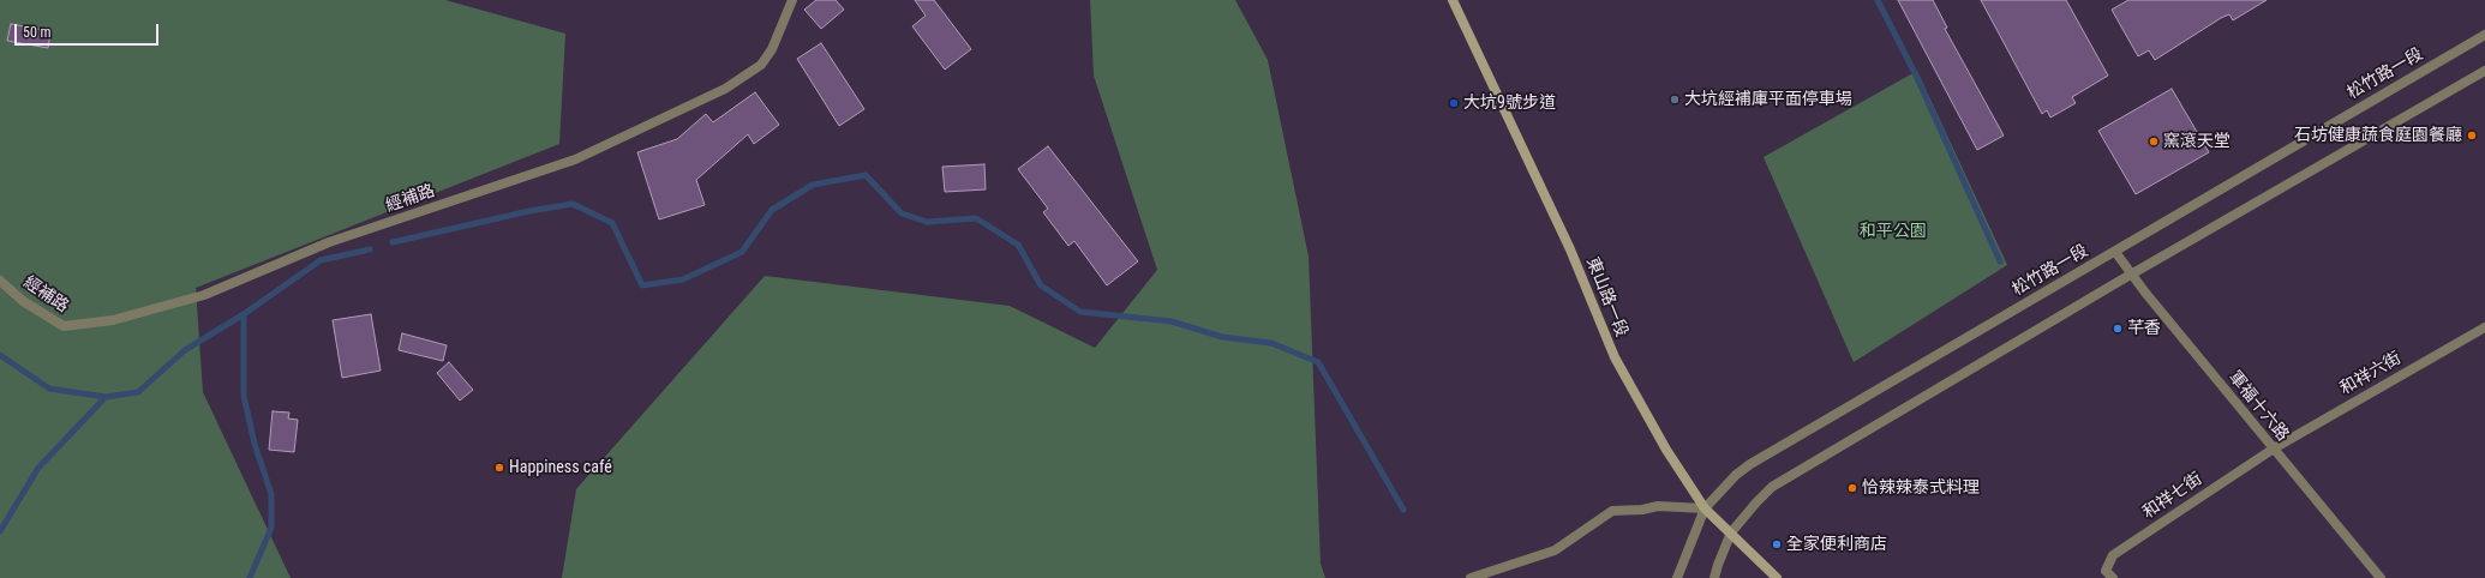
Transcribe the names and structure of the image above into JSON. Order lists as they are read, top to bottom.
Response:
{
  "streets": {
    "main road": ["東山路一段"],
    "street": [
      "松竹路一段",
      "經補路",
      "和祥六街",
      "軍福十六路",
      "和祥七街"
    ]
  },
  "crossings": [
    ["松竹路一段", "東山路一段"],
    ["松竹路一段", "軍福十六路"],
    ["和祥六街", "軍福十六路"],
    ["和祥六街", "和祥七街"],
    ["軍福十六路", "和祥七街"]
  ],
  "parks": ["和平公園"],
  "places": [
    "大坑經補庫平面停車場",
    "大坑9號步道",
    "石坊健康蔬食庭園餐廳",
    "窯滾天堂",
    "芊香",
    "Happiness café",
    "恰辣辣泰式料理",
    "全家便利商店"
  ],
  "scale_bar": "50 m"
}
